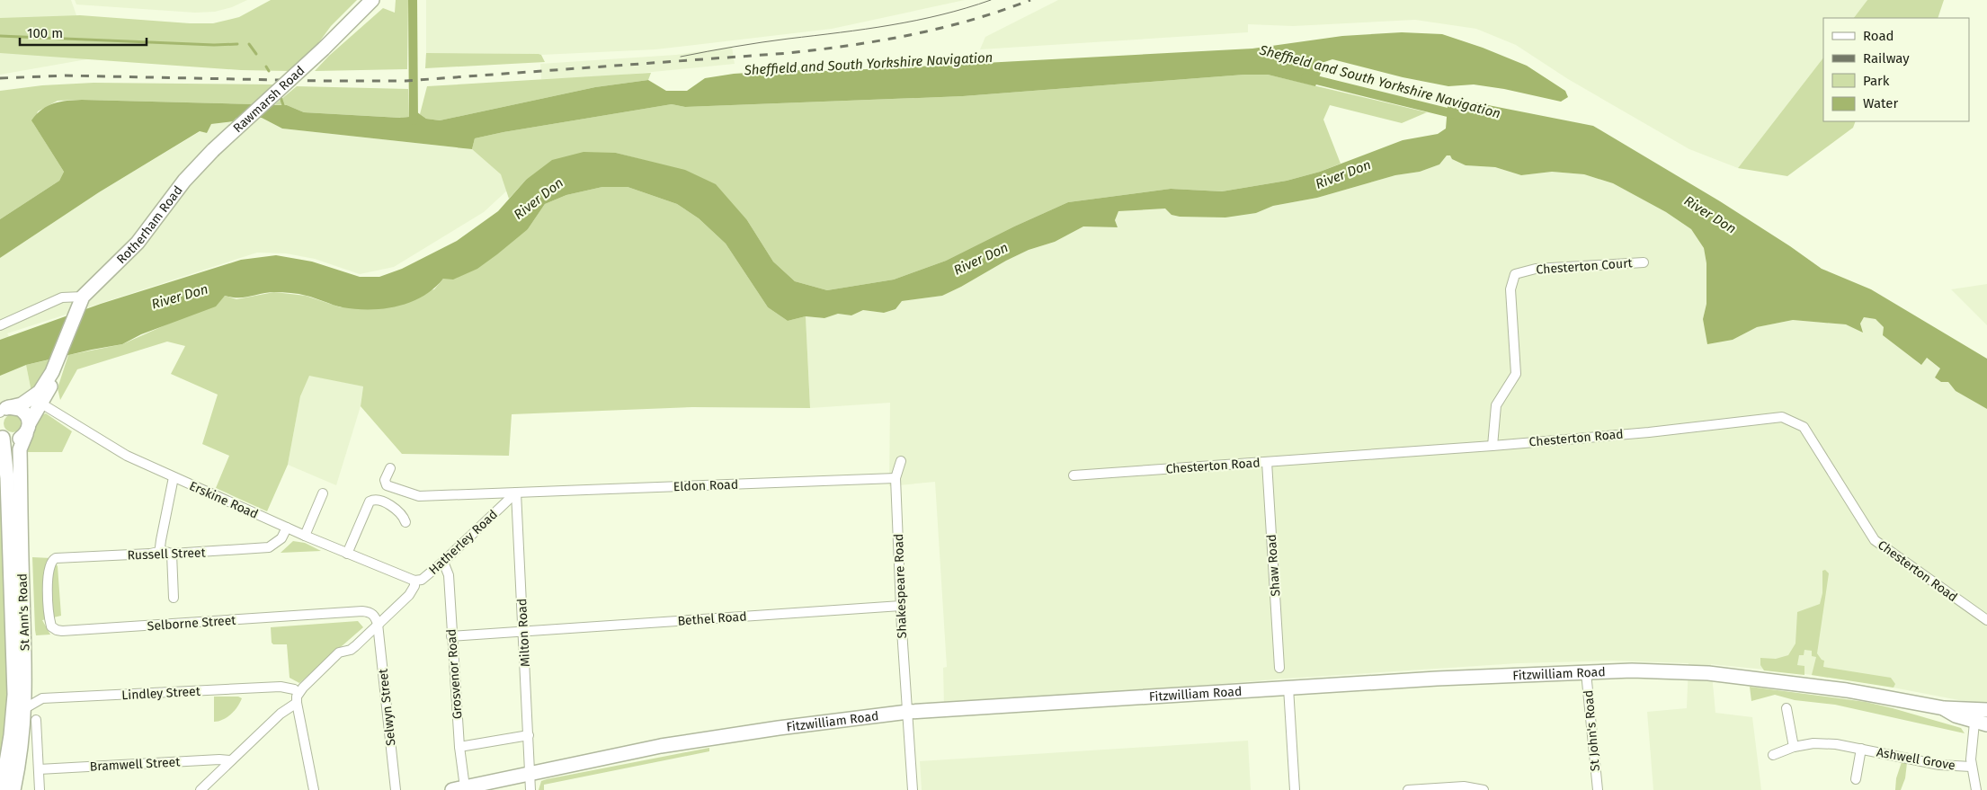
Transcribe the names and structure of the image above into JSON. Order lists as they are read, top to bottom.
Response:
{
  "streets": {
    "main road": [
      "Rawmarsh Road",
      "Rotherham Road",
      "St Ann's Road",
      "Fitzwilliam Road"
    ],
    "street": [
      "Chesterton Court",
      "Chesterton Road",
      "Eldon Road",
      "Erskine Road",
      "Hatherley Road",
      "Russell Street",
      "Shaw Road",
      "Shakespeare Road",
      "Bethel Road",
      "Selborne Street",
      "Milton Road",
      "Grosvenor Road",
      "Lindley Street",
      "Selwyn Street",
      "St John's Road",
      "Ashwell Grove",
      "Bramwell Street"
    ]
  },
  "crossings": [
    ["Rawmarsh Road", "Rotherham Road"],
    ["Rotherham Road", "St Ann's Road"],
    ["Chesterton Court", "Chesterton Road"],
    ["Chesterton Road", "Shaw Road"],
    ["Eldon Road", "Hatherley Road"],
    ["Eldon Road", "Shakespeare Road"],
    ["Eldon Road", "Milton Road"],
    ["Erskine Road", "Hatherley Road"],
    ["Erskine Road", "Russell Street"],
    ["Erskine Road", "St Ann's Road"],
    ["Hatherley Road", "Selborne Street"],
    ["Hatherley Road", "Milton Road"],
    ["Hatherley Road", "Grosvenor Road"],
    ["Hatherley Road", "Lindley Street"],
    ["Hatherley Road", "Selwyn Street"],
    ["Hatherley Road", "Bramwell Street"],
    ["Russell Street", "Selborne Street"],
    ["Shakespeare Road", "Bethel Road"],
    ["Shakespeare Road", "Fitzwilliam Road"],
    ["St Ann's Road", "Lindley Street"],
    ["Bethel Road", "Milton Road"],
    ["Bethel Road", "Grosvenor Road"],
    ["Selborne Street", "Selwyn Street"],
    ["Milton Road", "Fitzwilliam Road"],
    ["Fitzwilliam Road", "Grosvenor Road"],
    ["Fitzwilliam Road", "St John's Road"]
  ],
  "water": ["Sheffield and South Yorkshire Navigation", "River Don"],
  "legend": [
    "Road",
    "Railway",
    "Park",
    "Water"
  ],
  "scale_bar": "100 m"
}
